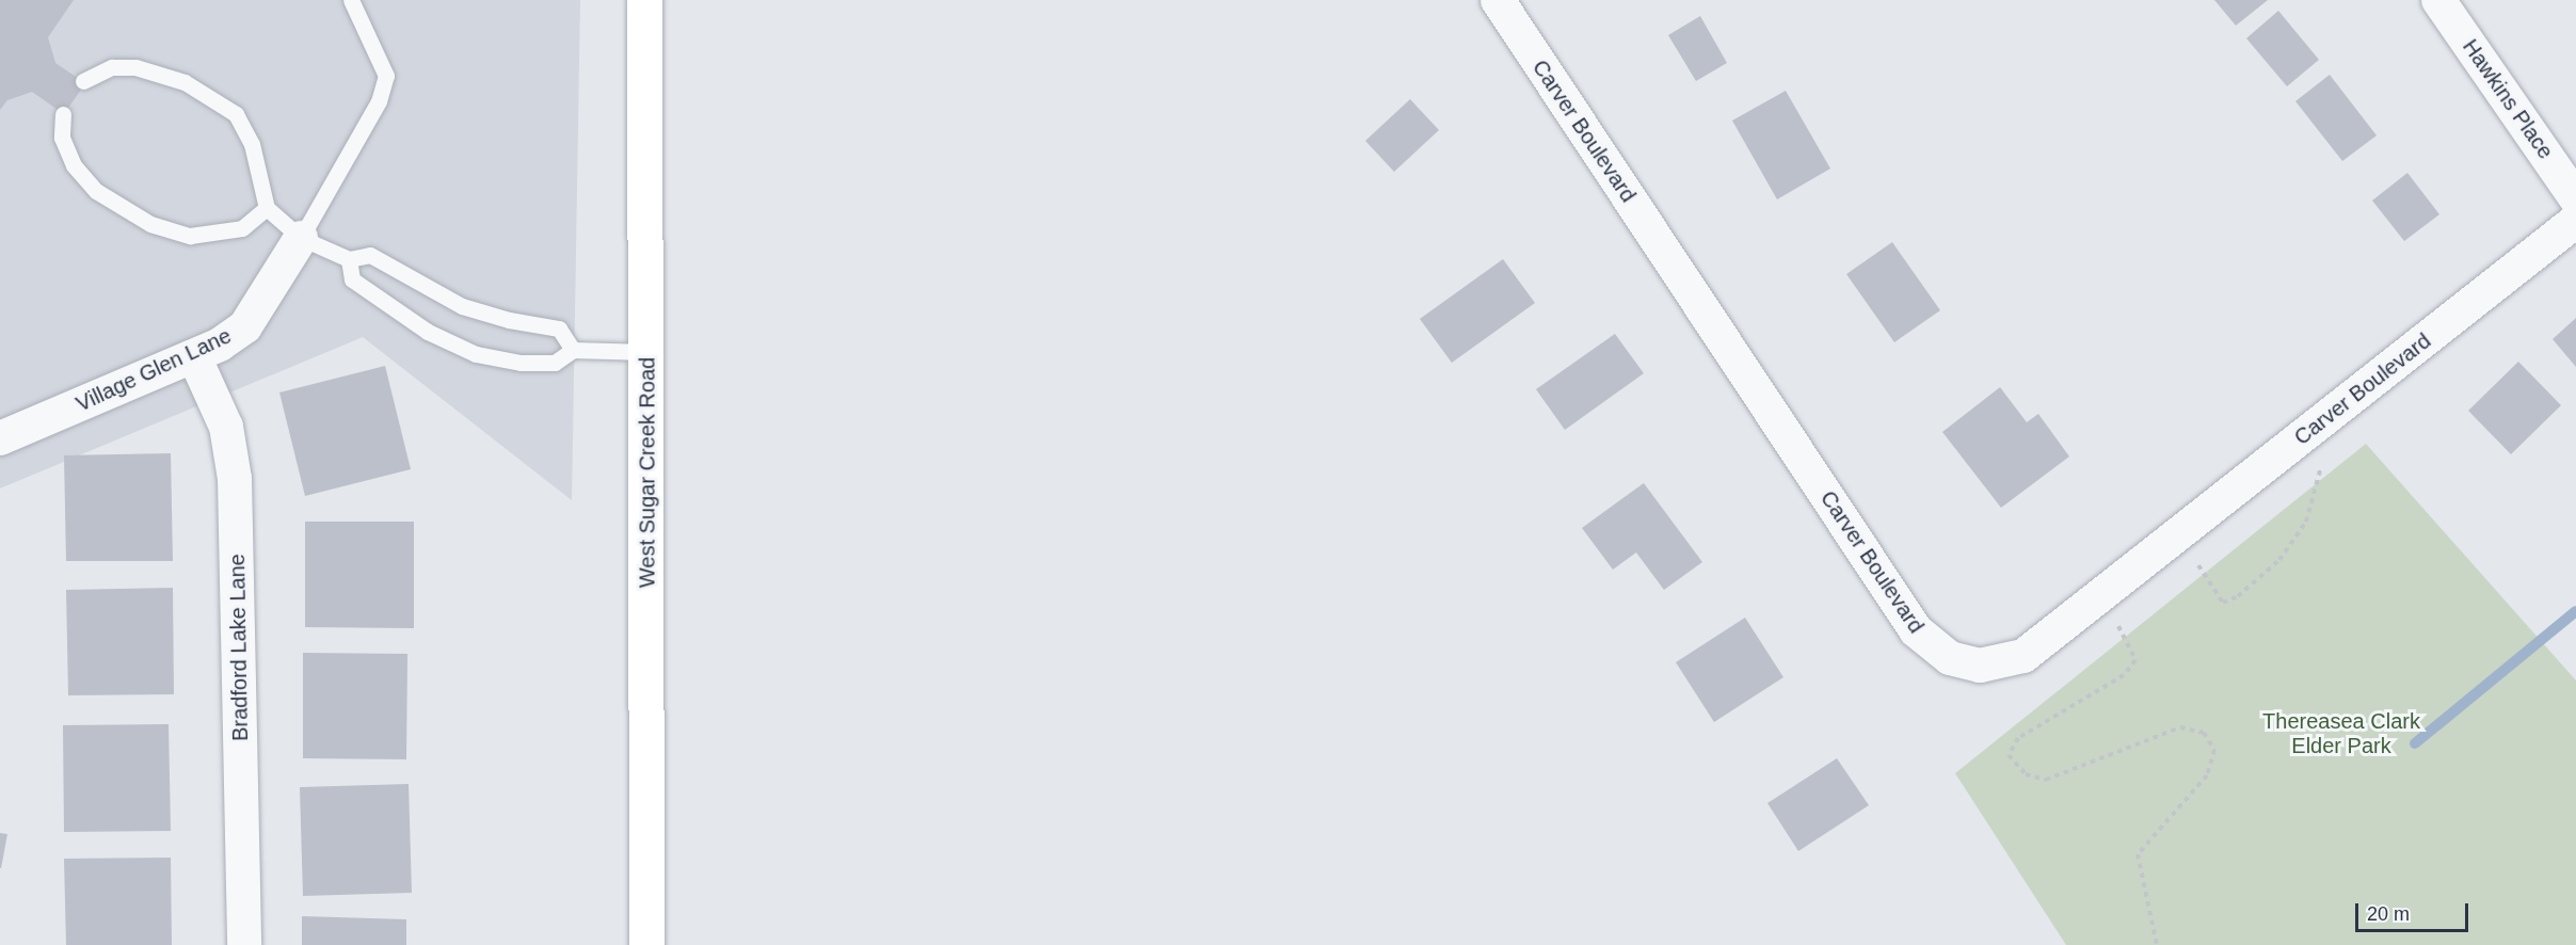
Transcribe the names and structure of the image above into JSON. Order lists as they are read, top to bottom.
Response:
{
  "streets": {
    "main road": ["West Sugar Creek Road"],
    "street": [
      "Hawkins Place",
      "Carver Boulevard",
      "Village Glen Lane",
      "Bradford Lake Lane"
    ]
  },
  "crossings": [
    ["Village Glen Lane", "Bradford Lake Lane"]
  ],
  "parks": ["Thereasea Clark Elder Park"],
  "scale_bar": "20 m"
}
